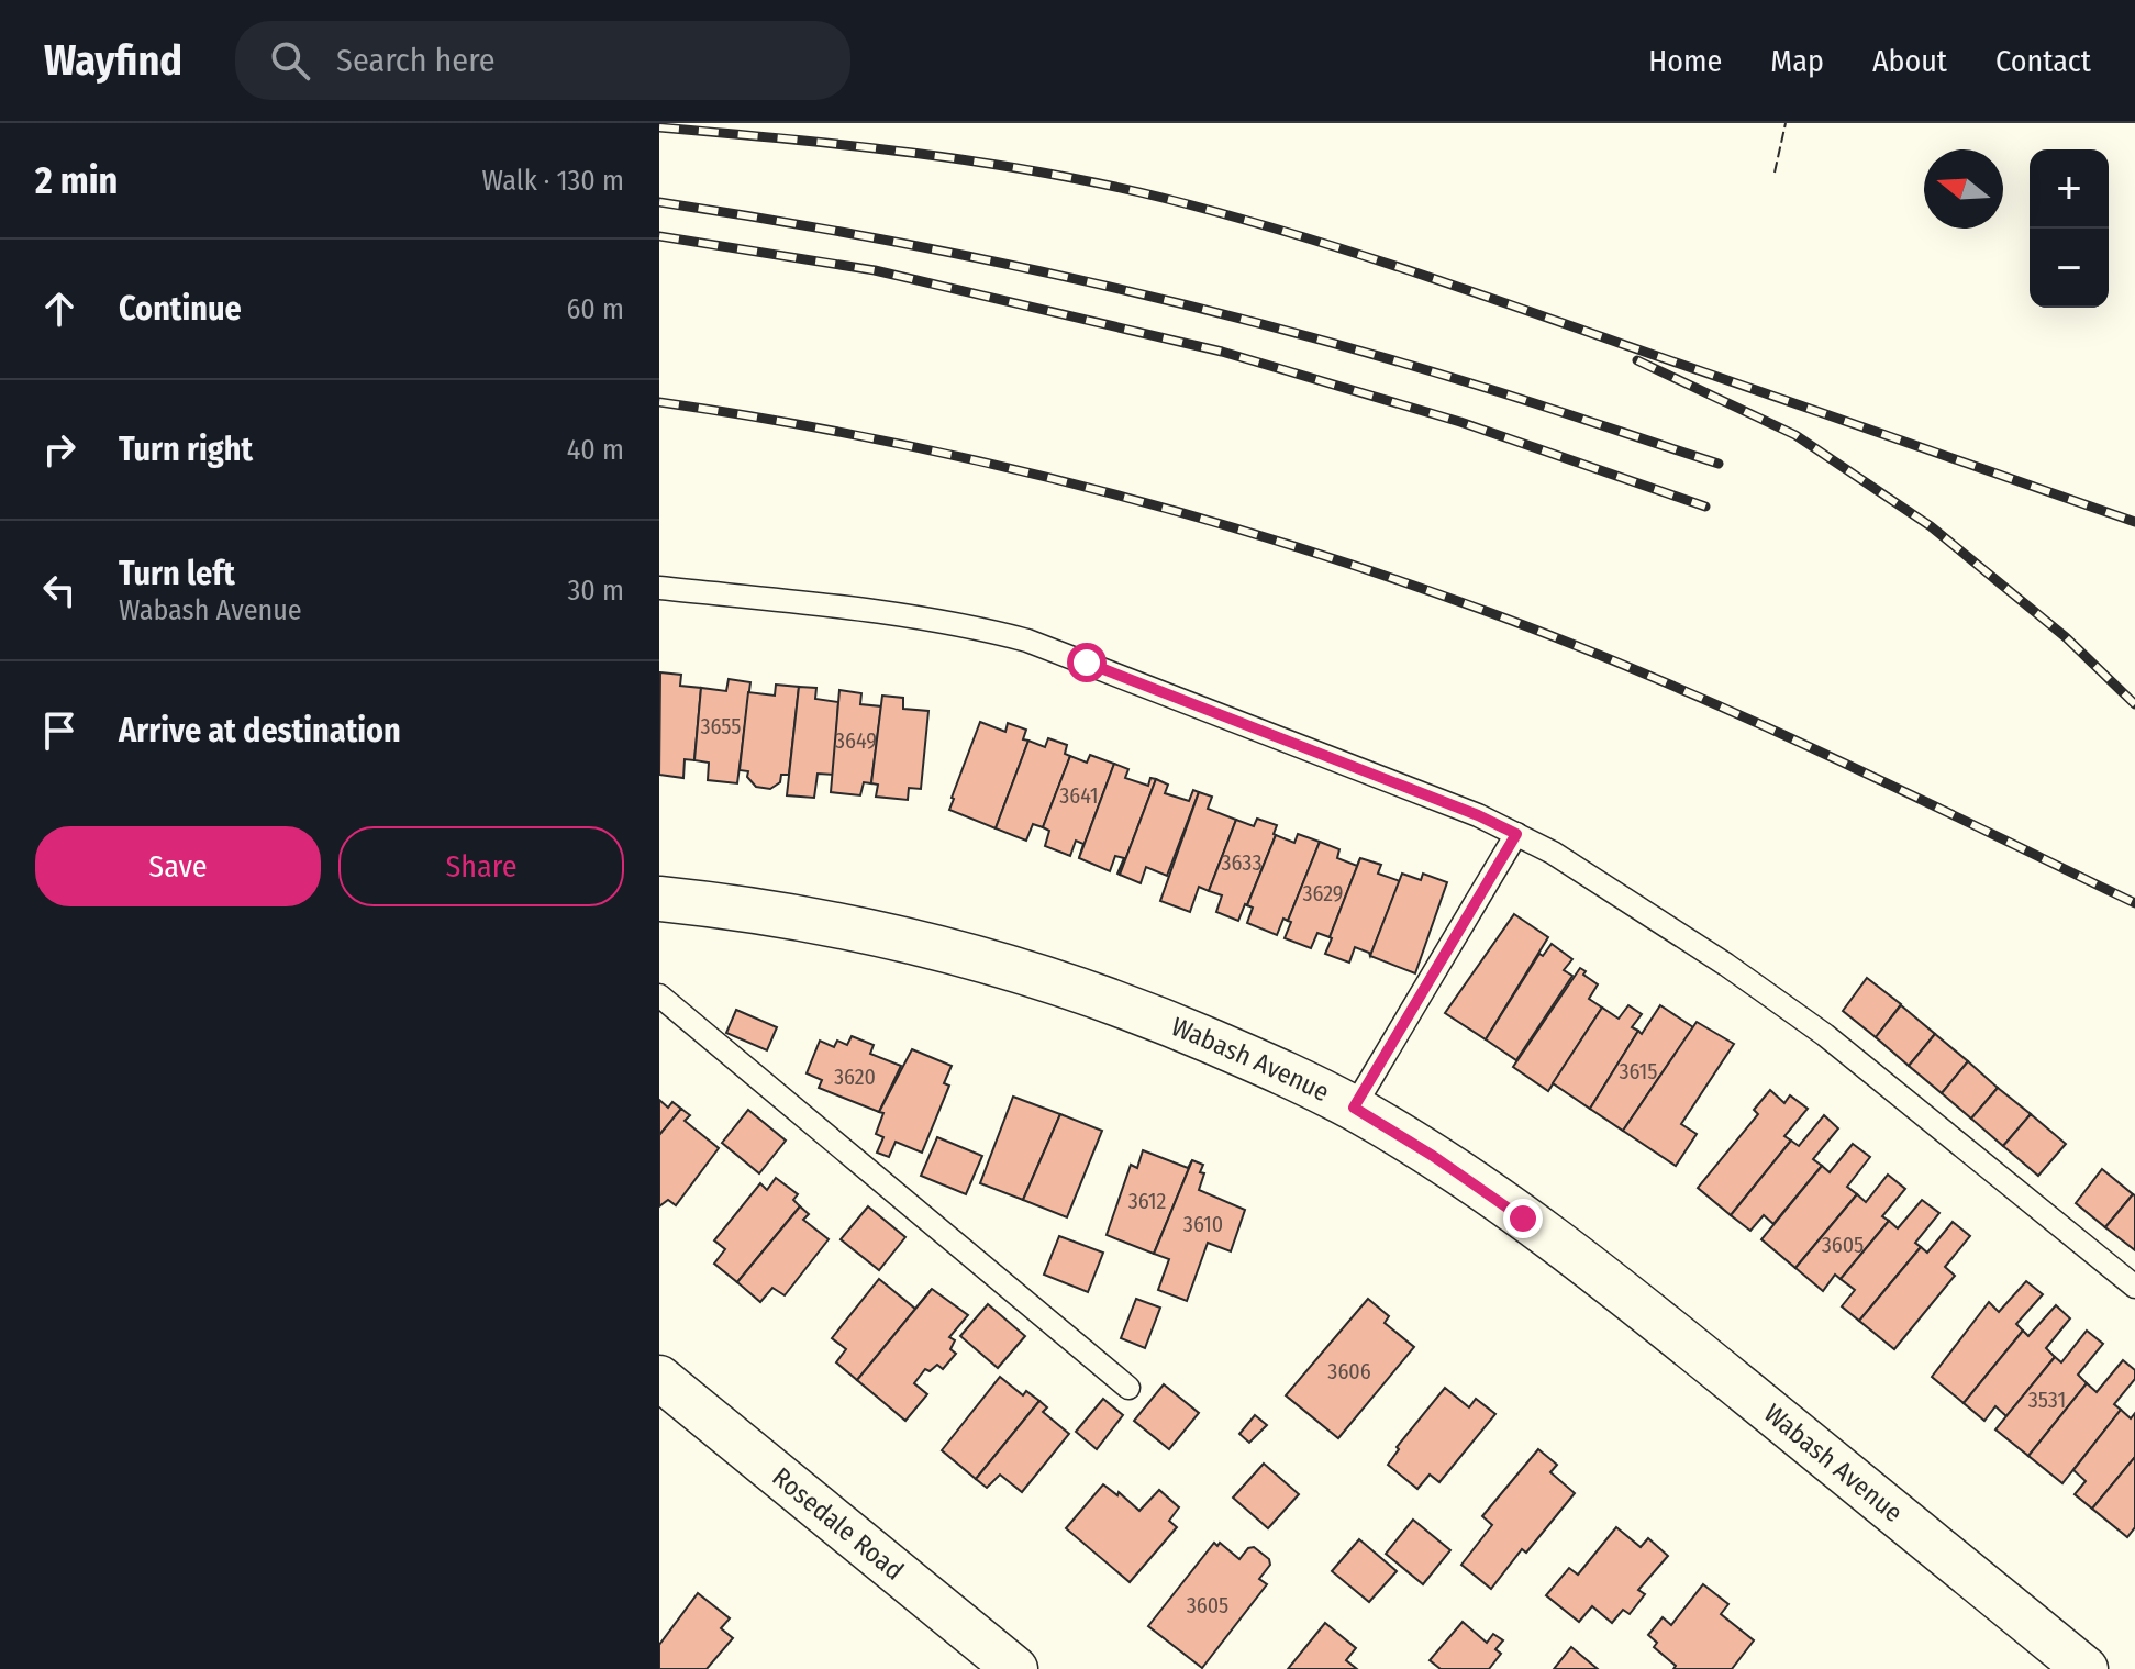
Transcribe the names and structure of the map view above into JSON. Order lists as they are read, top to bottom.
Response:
{
  "streets": {
    "street": ["Wabash Avenue", "Rosedale Road"]
  },
  "house_numbers": [
    "3655",
    "3649",
    "3641",
    "3633",
    "3629",
    "3615",
    "3620",
    "3612",
    "3610",
    "3605",
    "3606",
    "3531",
    "3605"
  ],
  "north": "left",
  "page": {
    "header": "Wayfind",
    "search": "Search here",
    "nav": [
      "Home",
      "Map",
      "About",
      "Contact"
    ],
    "heading": ["2 min", "Walk · 130 m"],
    "map_buttons": ["+", "−"],
    "list": [
      ["Continue", "60 m"],
      ["Turn right", "40 m"],
      ["Turn left", "Wabash Avenue", "30 m"],
      "Arrive at destination"
    ],
    "buttons": ["Save", "Share"]
  }
}
